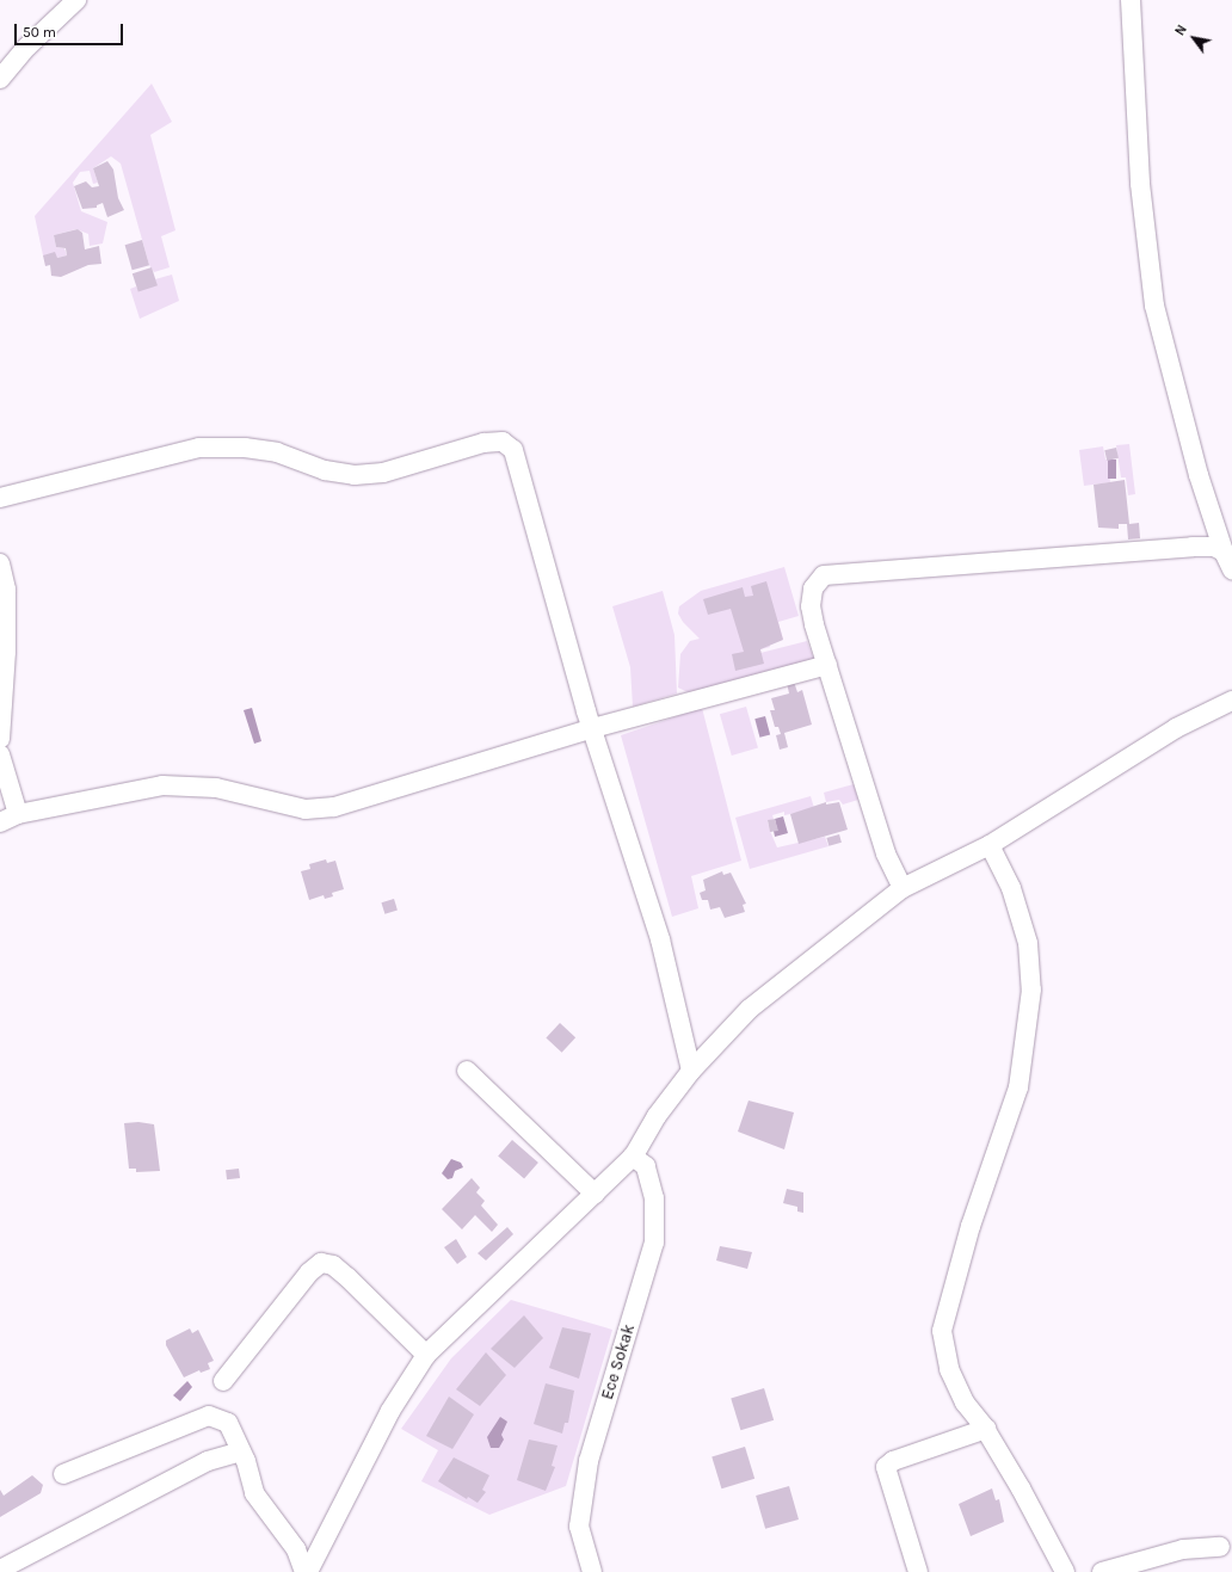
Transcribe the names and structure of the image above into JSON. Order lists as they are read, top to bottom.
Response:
{
  "streets": {
    "street": ["Ece Sokak"]
  },
  "scale_bar": "50 m",
  "north": "top left"
}
